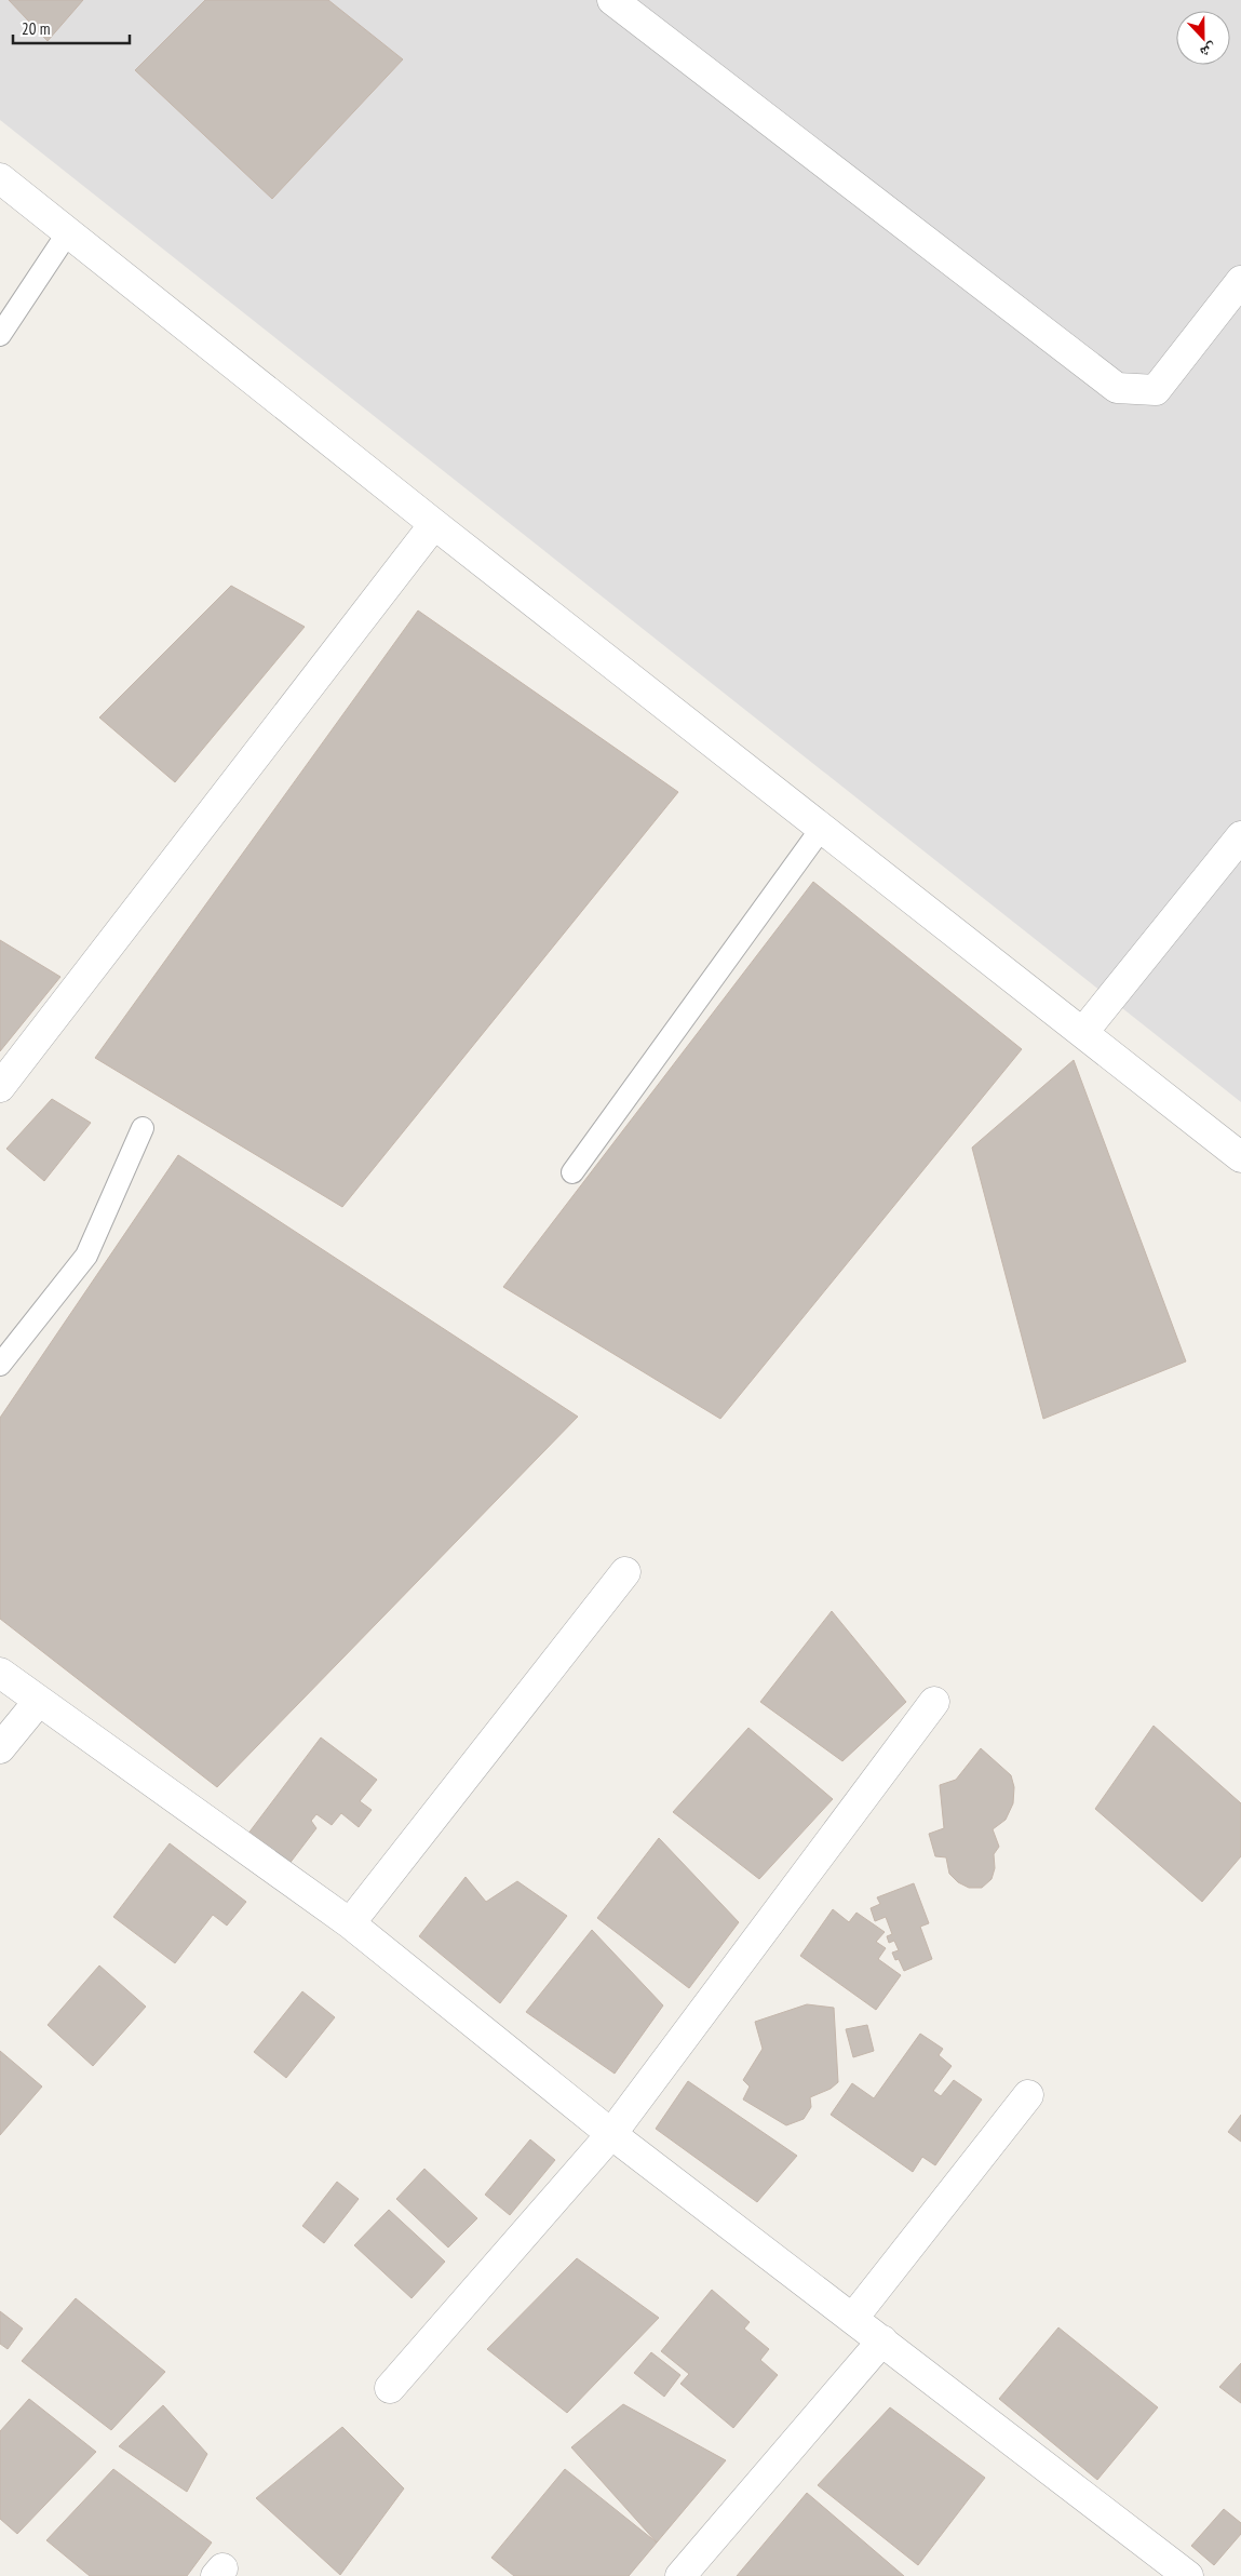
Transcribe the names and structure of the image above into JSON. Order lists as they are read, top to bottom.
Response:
{
  "scale_bar": "20 m",
  "north": "bottom"
}
